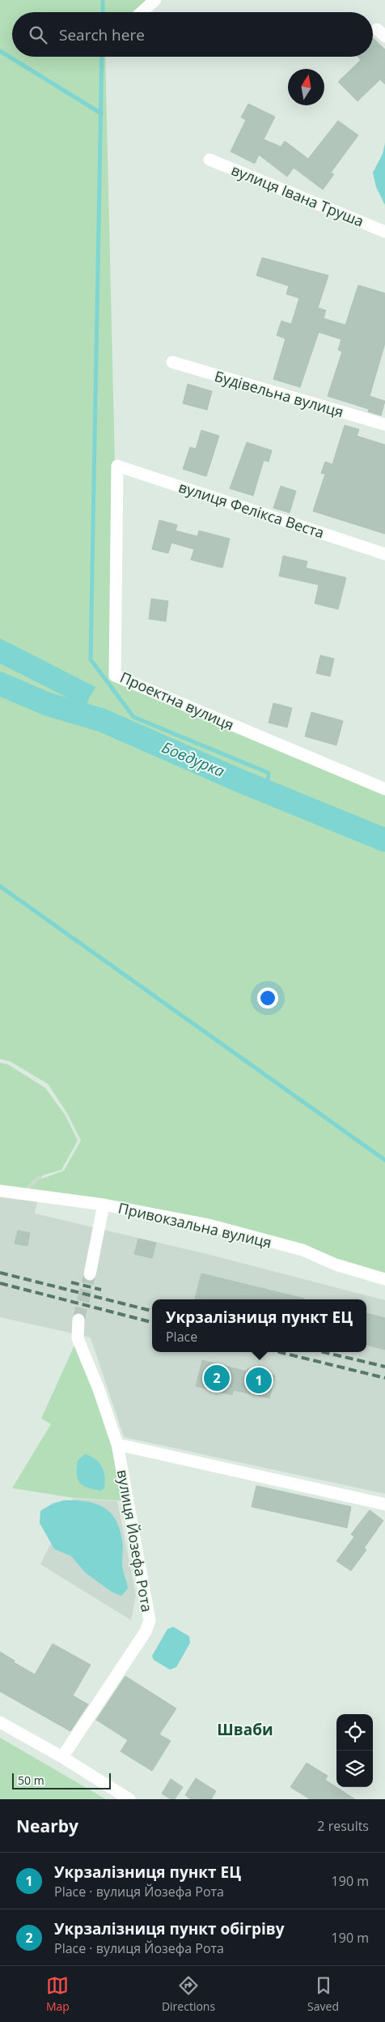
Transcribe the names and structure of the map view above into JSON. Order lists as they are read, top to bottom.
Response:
{
  "streets": {
    "street": [
      "вулиця Івана Труша",
      "Будівельна вулиця",
      "вулиця Фелікса Веста",
      "Проектна вулиця",
      "Привокзальна вулиця",
      "вулиця Йозефа Рота"
    ]
  },
  "crossings": [
    ["вулиця Фелікса Веста", "Проектна вулиця"]
  ],
  "districts": ["Шваби"],
  "water": ["Бовдурка"],
  "scale_bar": "50 m",
  "north": "top",
  "page": {
    "search": "Search here",
    "popup": ["Укрзалізниця пункт ЕЦ", "Place"],
    "pins": ["2", "1"],
    "scale": "50 m",
    "heading": ["Nearby", "2 results"],
    "list": [
      {
        "mark": "1",
        "name": "Укрзалізниця пункт ЕЦ",
        "note": "Place · вулиця Йозефа Рота",
        "value": "190 m"
      },
      {
        "mark": "2",
        "name": "Укрзалізниця пункт обігріву",
        "note": "Place · вулиця Йозефа Рота",
        "value": "190 m"
      }
    ],
    "nav": ["Map", "Directions", "Saved"]
  }
}
